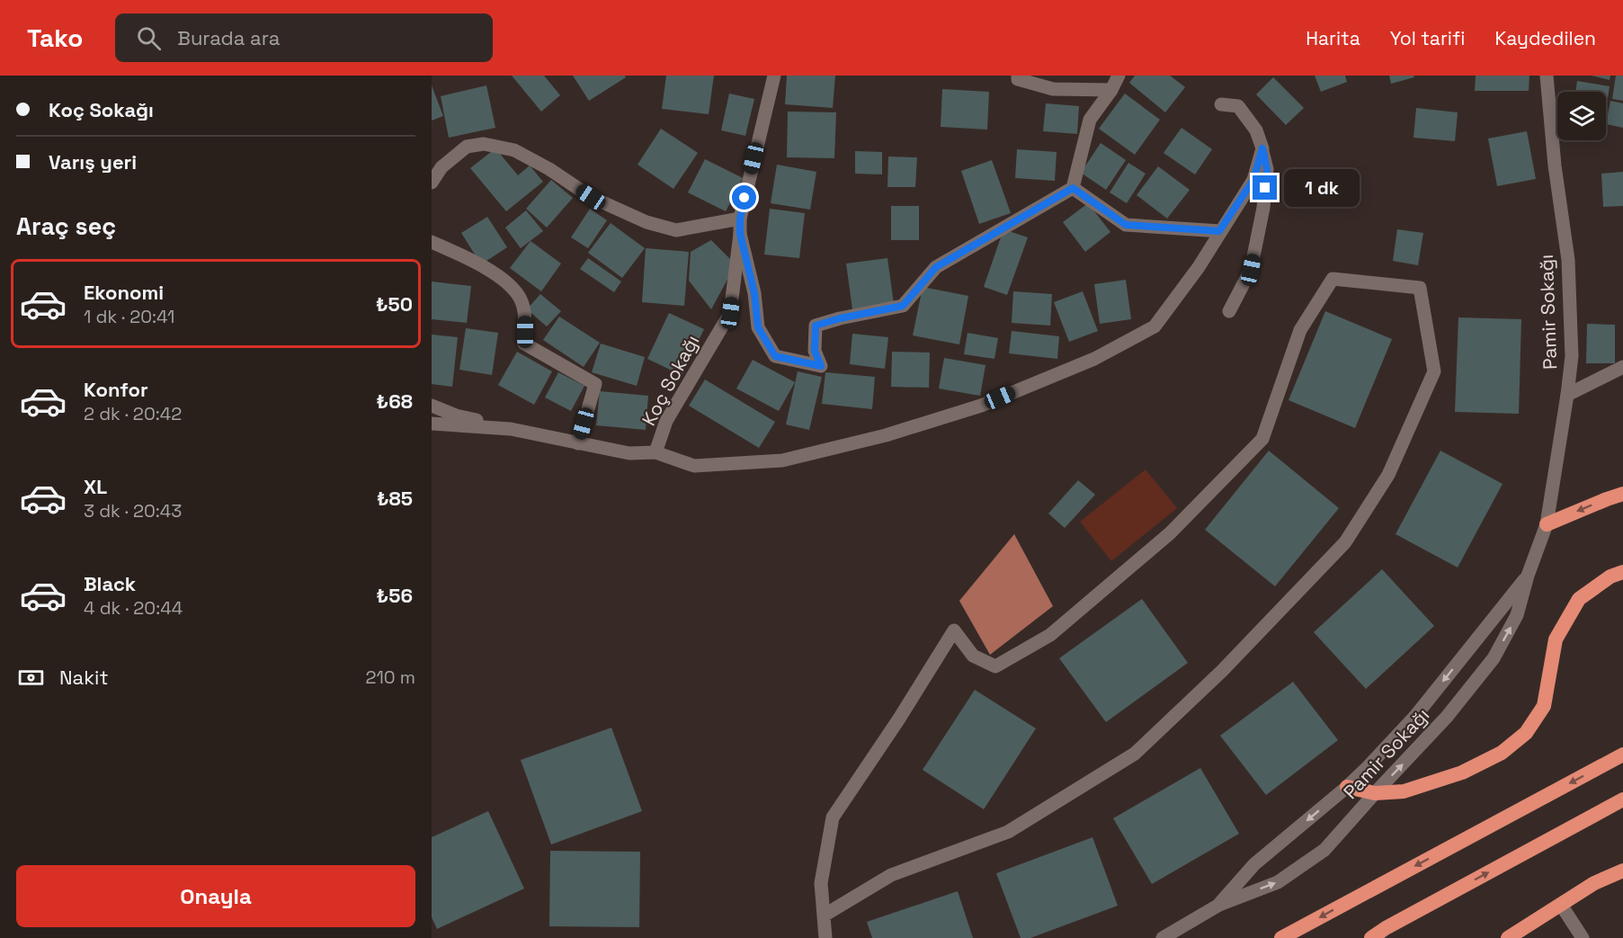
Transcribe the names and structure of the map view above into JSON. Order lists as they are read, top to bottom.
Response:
{
  "streets": {
    "street": ["Pamir Sokağı", "Koç Sokağı"]
  },
  "page": {
    "header": "Tako",
    "search": "Burada ara",
    "nav": ["Harita", "Yol tarifi", "Kaydedilen"],
    "banner": ["Koç Sokağı", "Varış yeri"],
    "bubble": "1 dk",
    "heading": "Araç seç",
    "list": [
      {
        "name": "Ekonomi",
        "note": "1 dk · 20:41",
        "value": "₺50"
      },
      {
        "name": "Konfor",
        "note": "2 dk · 20:42",
        "value": "₺68"
      },
      {
        "name": "XL",
        "note": "3 dk · 20:43",
        "value": "₺85"
      },
      {
        "name": "Black",
        "note": "4 dk · 20:44",
        "value": "₺56"
      }
    ],
    "pay": ["Nakit", "210 m"],
    "buttons": "Onayla"
  }
}
